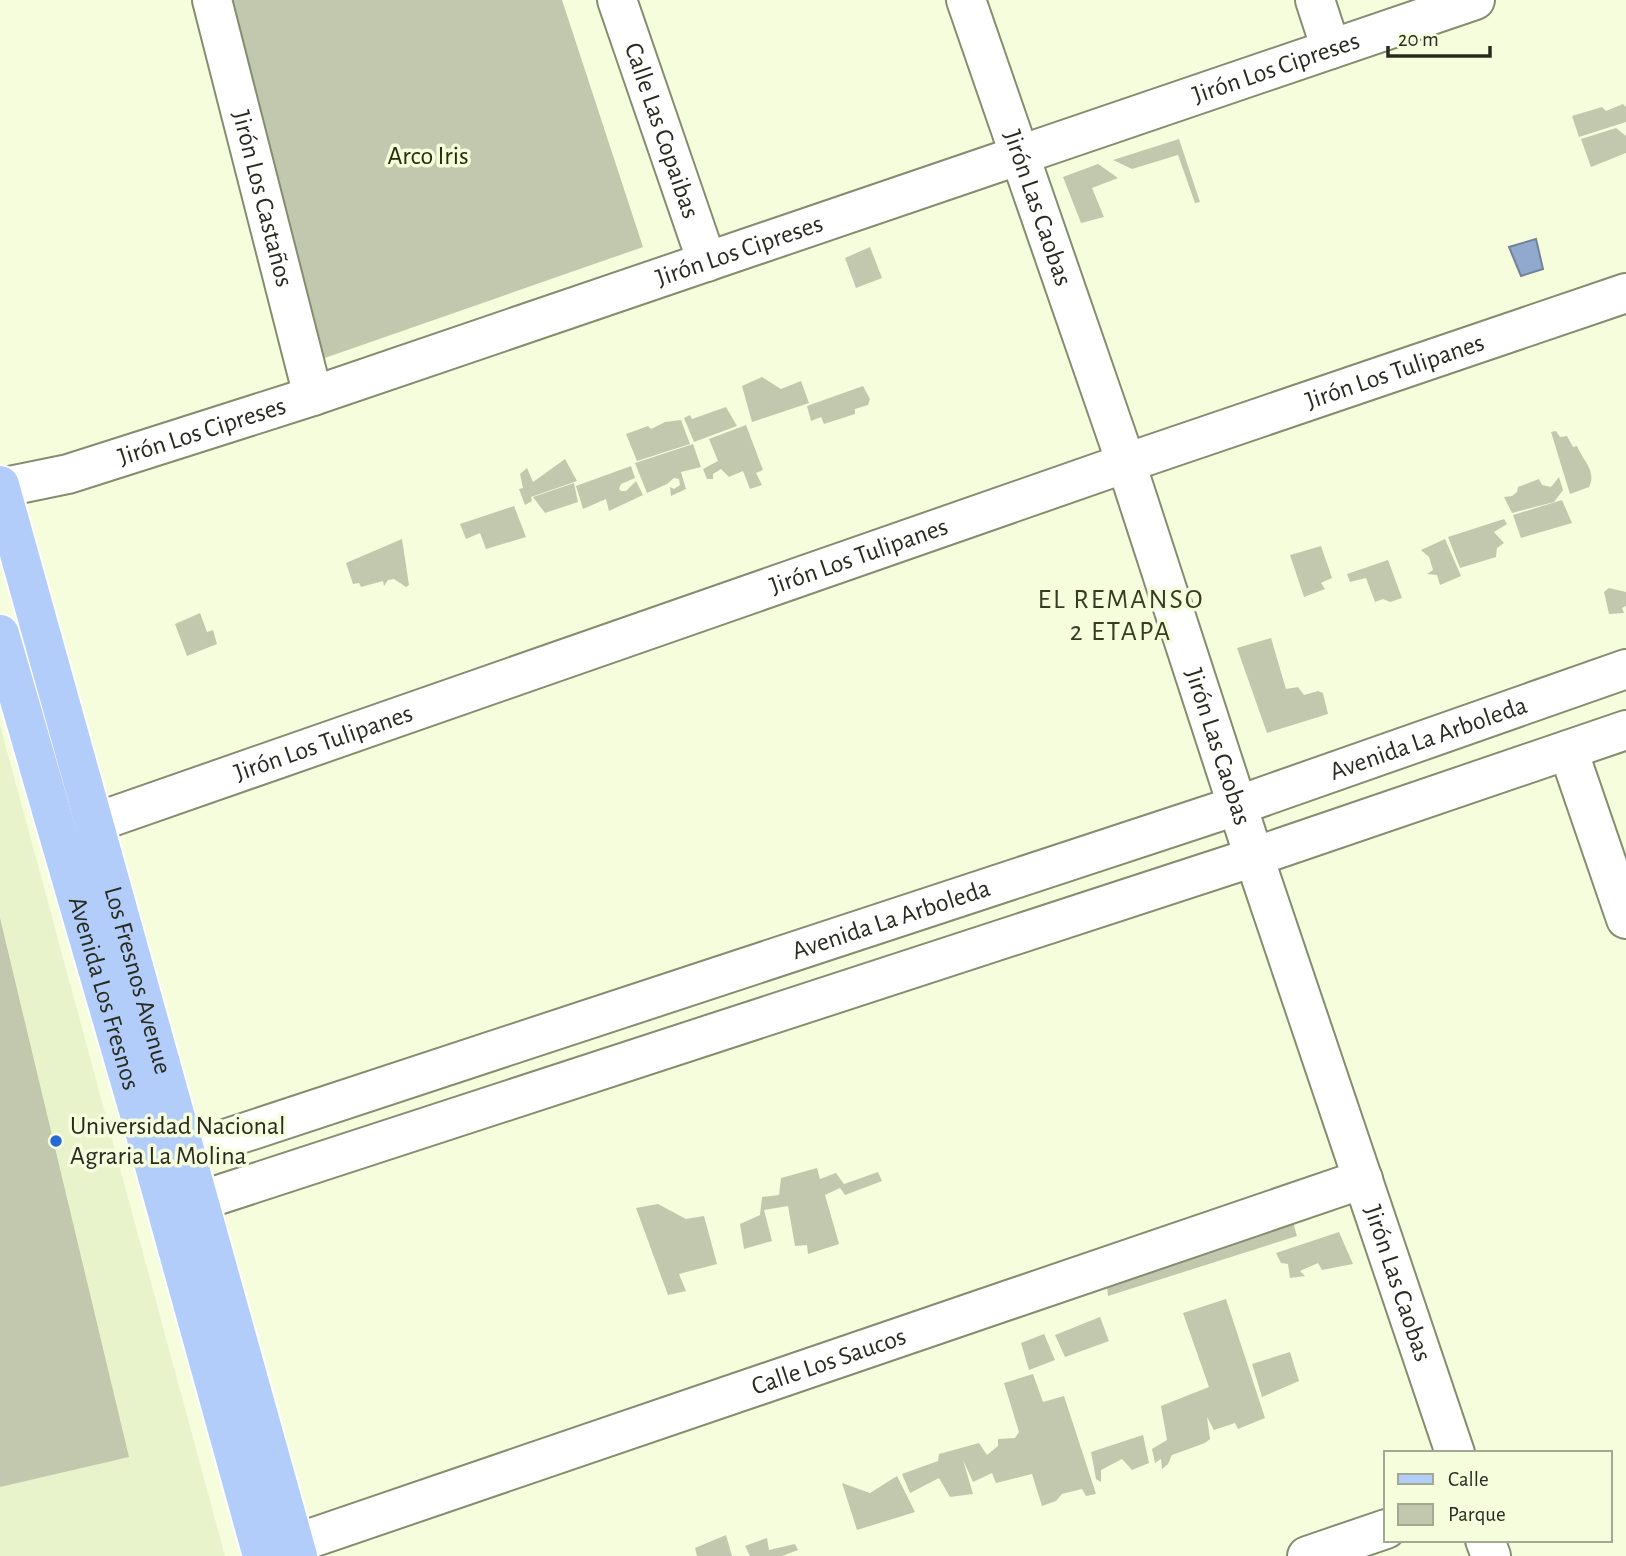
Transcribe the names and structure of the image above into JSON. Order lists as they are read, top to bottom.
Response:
{
  "streets": {
    "main road": ["Los Fresnos Avenue", "Avenida Los Fresnos"],
    "street": [
      "Jirón Los Cipreses",
      "Calle Las Copaibas",
      "Jirón Los Castaños",
      "Jirón Las Caobas",
      "Jirón Los Tulipanes",
      "Avenida La Arboleda",
      "Calle Los Saucos"
    ]
  },
  "crossings": [
    ["Jirón Los Cipreses", "Calle Las Copaibas"],
    ["Jirón Los Cipreses", "Jirón Los Castaños"],
    ["Jirón Los Cipreses", "Jirón Las Caobas"],
    ["Jirón Los Cipreses", "Los Fresnos Avenue"],
    ["Jirón Las Caobas", "Jirón Los Tulipanes"],
    ["Jirón Las Caobas", "Avenida La Arboleda"],
    ["Jirón Las Caobas", "Calle Los Saucos"],
    ["Jirón Los Tulipanes", "Los Fresnos Avenue"],
    ["Avenida La Arboleda", "Los Fresnos Avenue"],
    ["Avenida La Arboleda", "Avenida Los Fresnos"],
    ["Los Fresnos Avenue", "Avenida Los Fresnos"],
    ["Los Fresnos Avenue", "Calle Los Saucos"]
  ],
  "districts": ["EL REMANSO 2 ETAPA"],
  "parks": ["Arco Iris"],
  "places": ["Universidad Nacional Agraria La Molina"],
  "legend": ["Calle", "Parque"],
  "scale_bar": "20 m"
}
